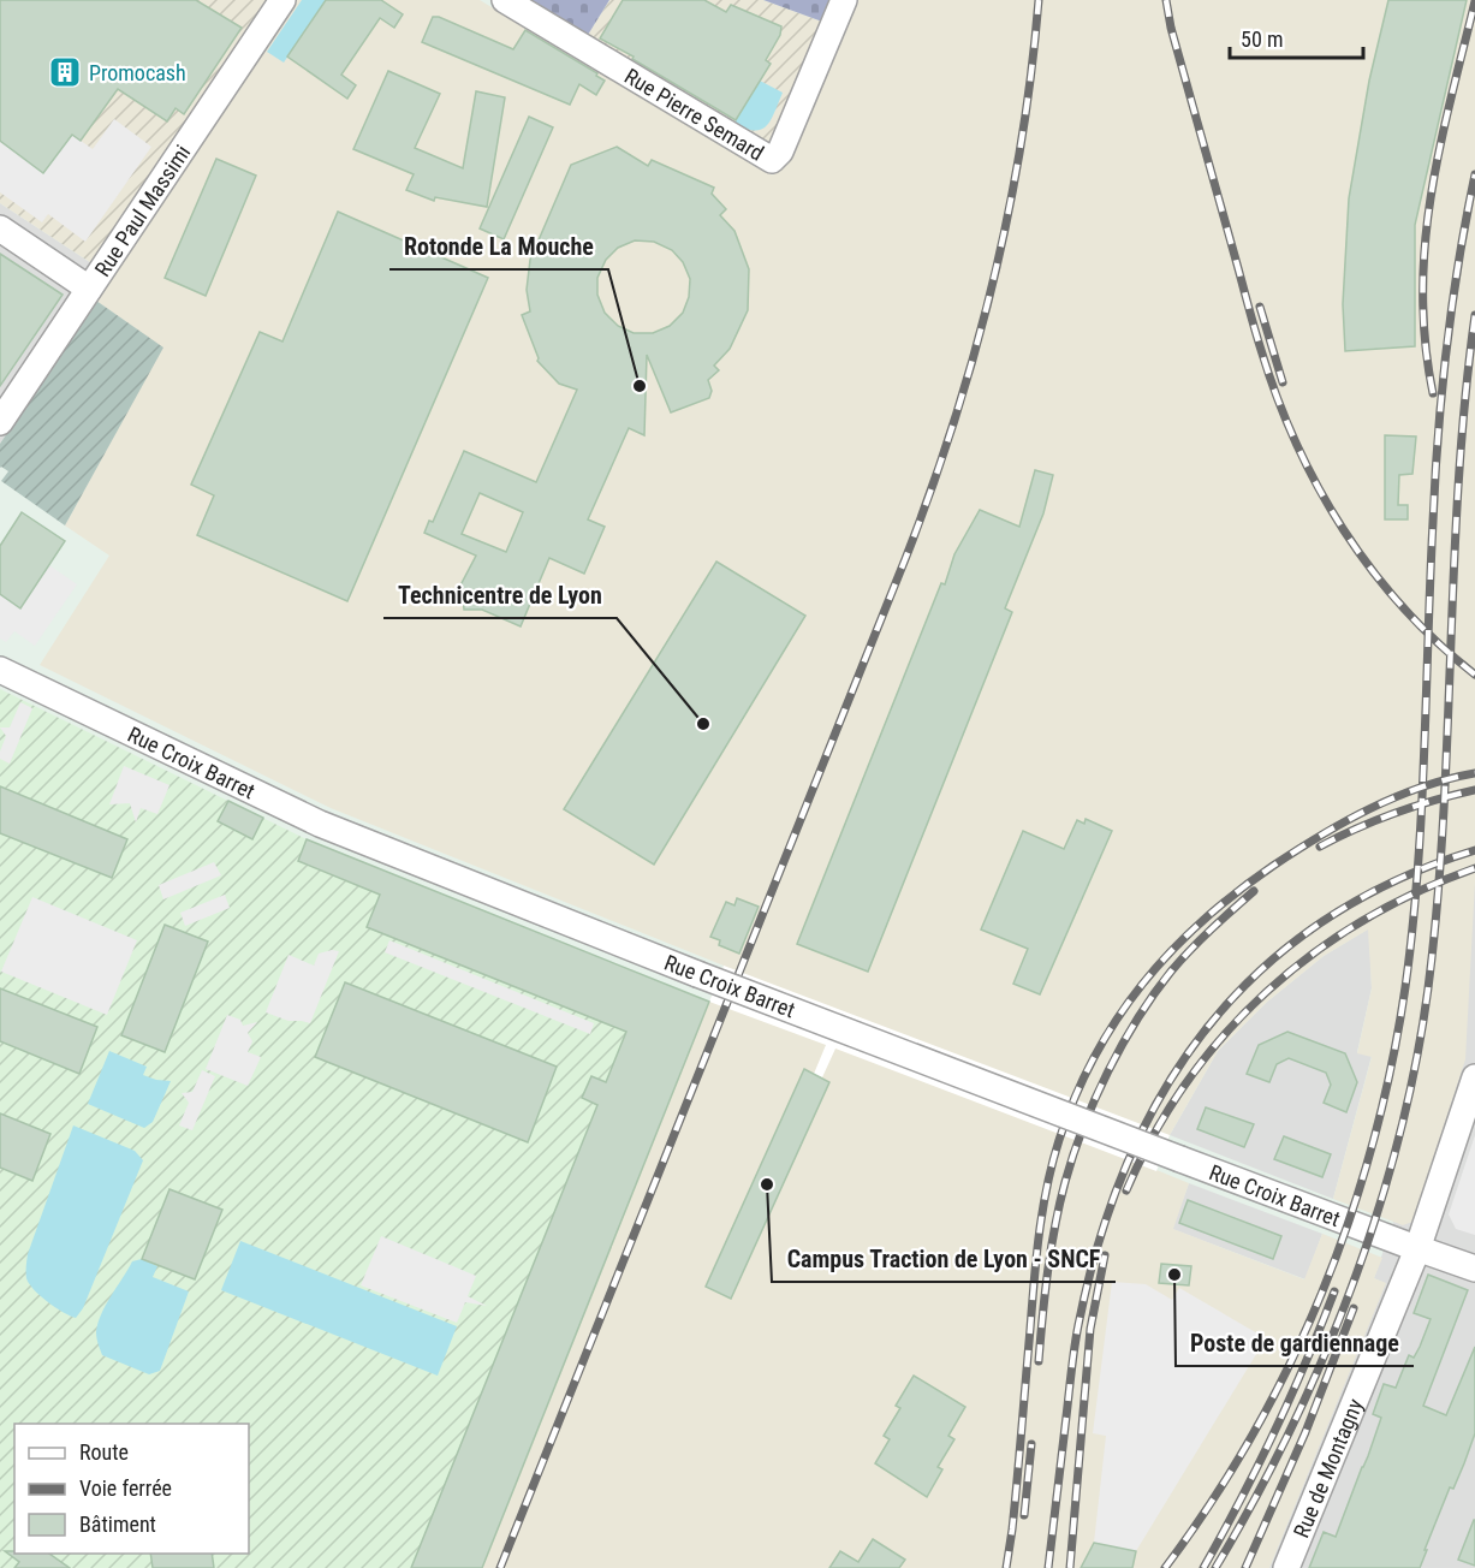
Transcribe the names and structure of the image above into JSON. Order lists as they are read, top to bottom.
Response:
{
  "streets": {
    "street": [
      "Rue Pierre Semard",
      "Rue Paul Massimi",
      "Rue Croix Barret",
      "Rue de Montagny"
    ]
  },
  "crossings": [
    ["Rue Croix Barret", "Rue de Montagny"]
  ],
  "places": {
    "building": ["Promocash"],
    "other": [
      "Rotonde La Mouche",
      "Technicentre de Lyon",
      "Campus Traction de Lyon - SNCF",
      "Poste de gardiennage"
    ]
  },
  "legend": ["Route", "Voie ferrée", "Bâtiment"],
  "scale_bar": "50 m"
}
